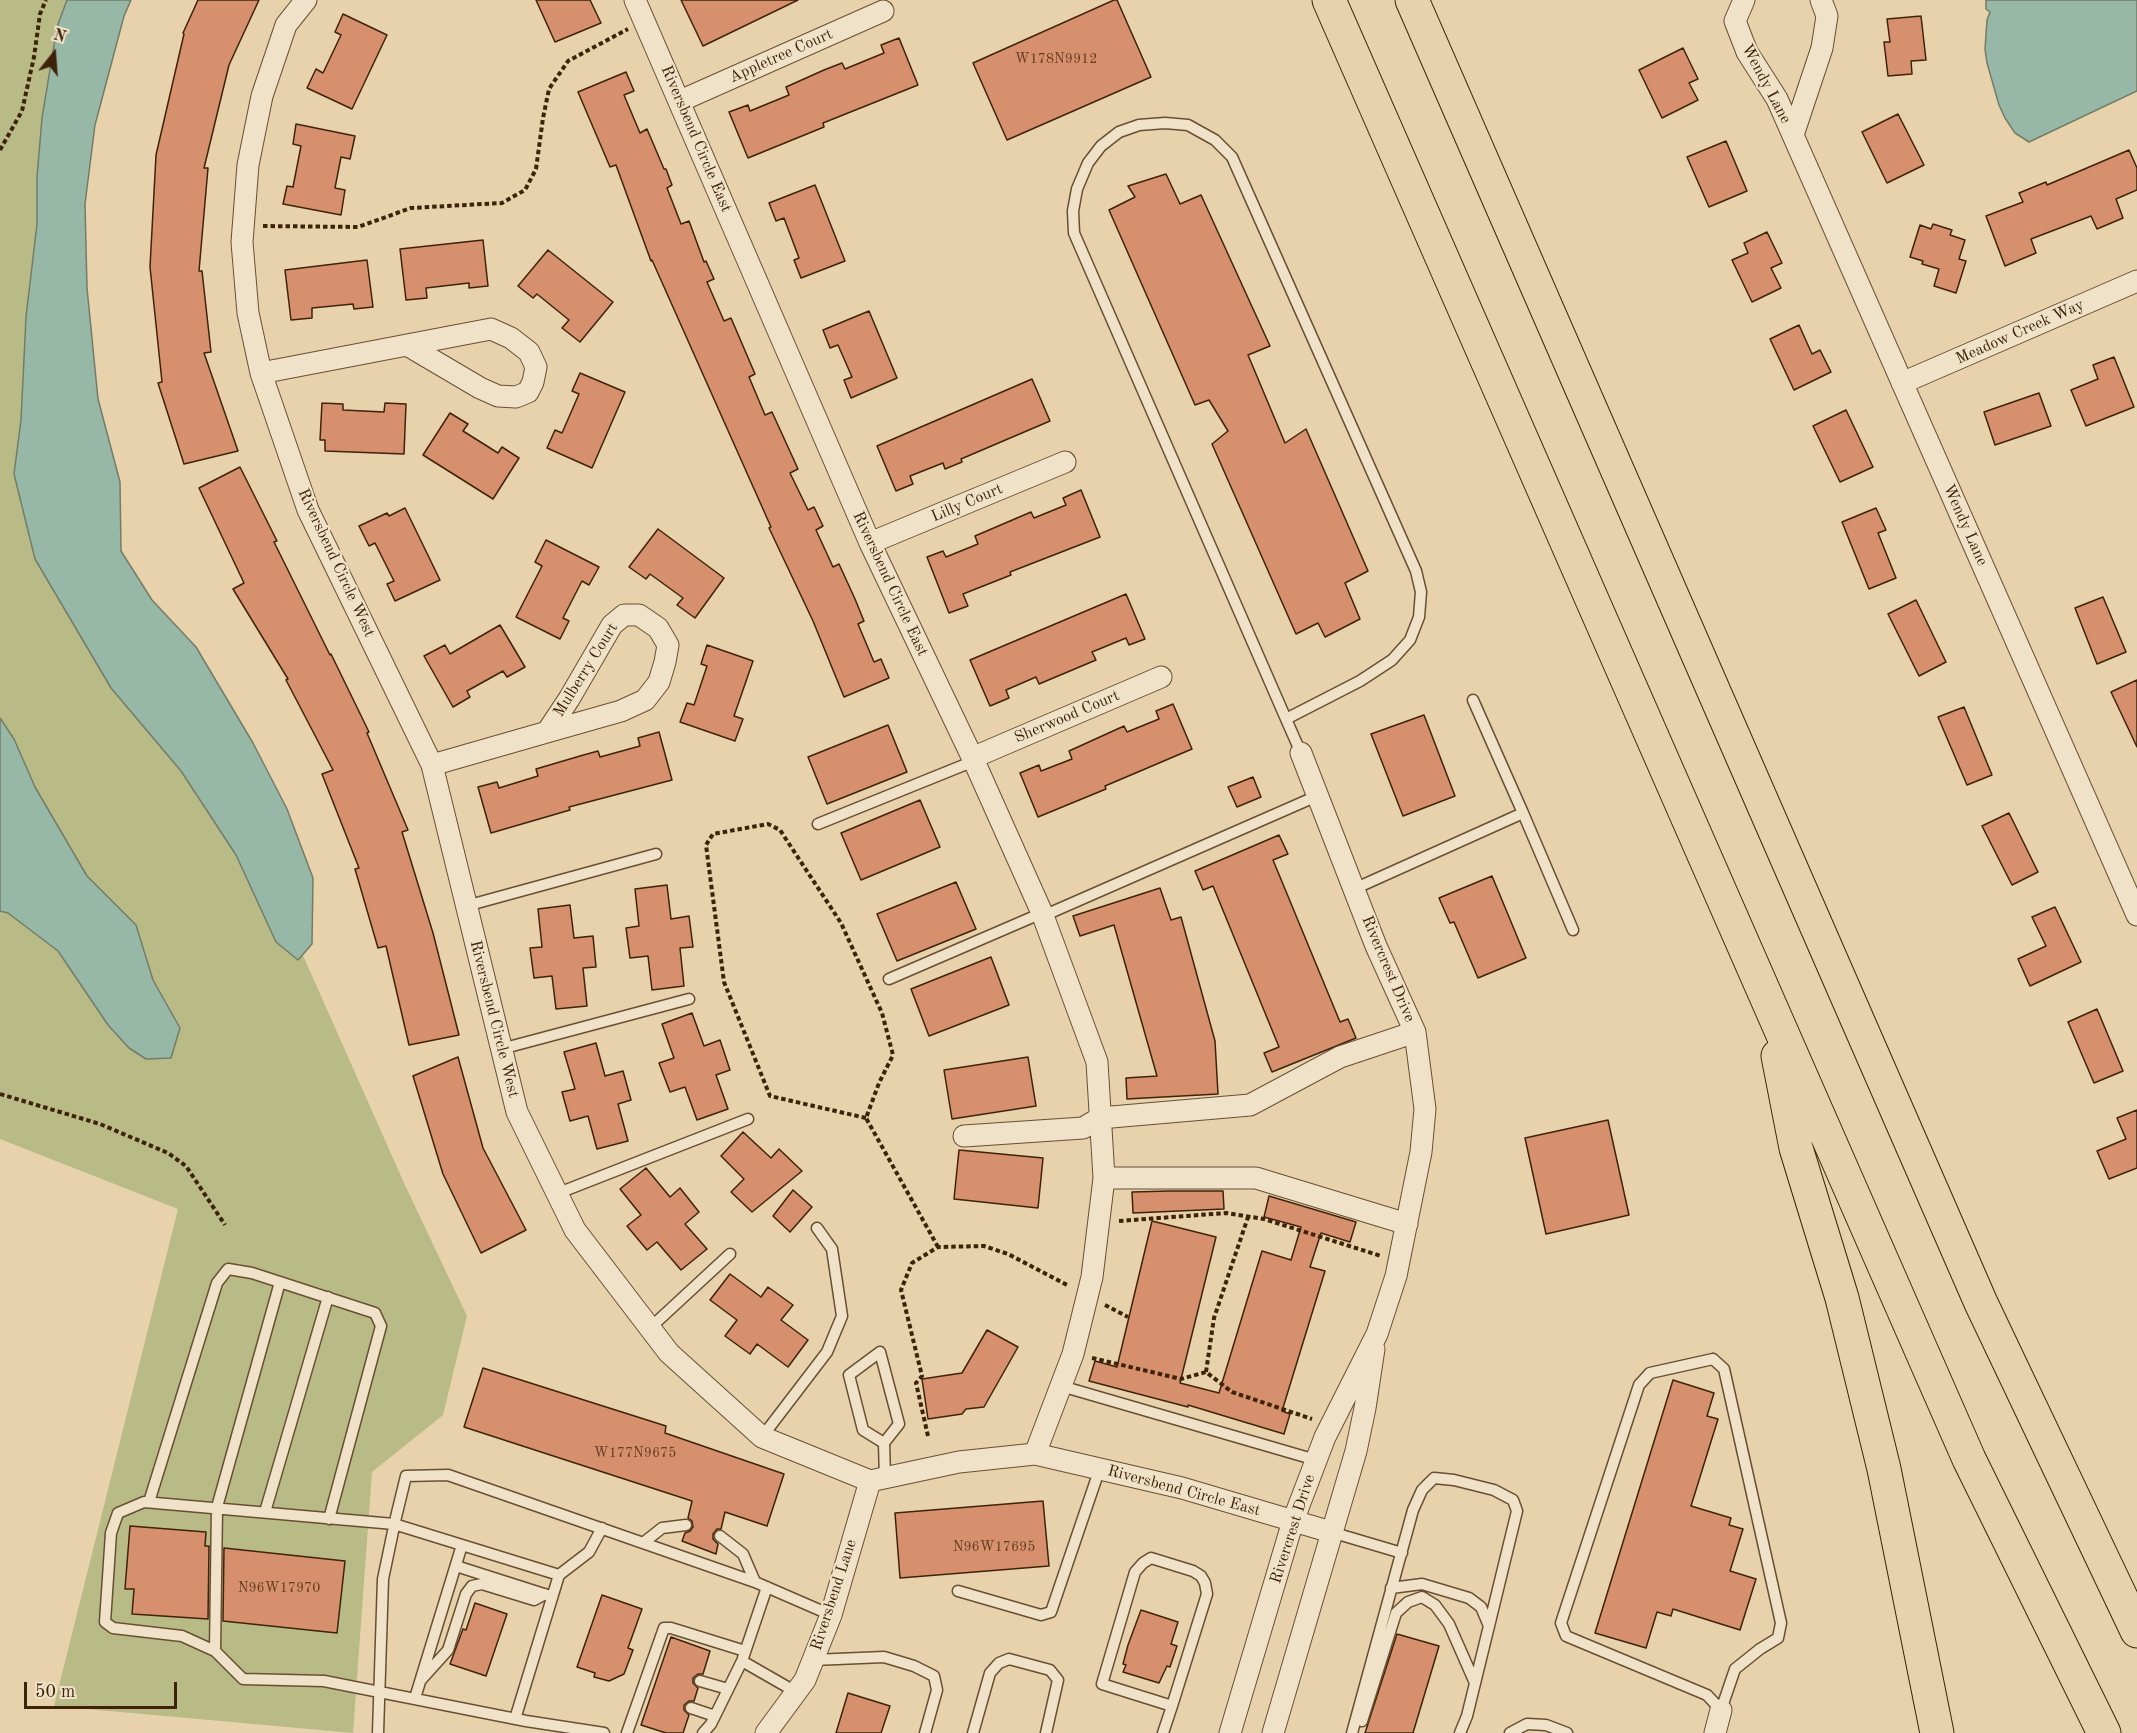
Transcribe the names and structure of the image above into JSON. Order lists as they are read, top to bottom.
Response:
{
  "streets": {
    "street": [
      "Appletree Court",
      "Wendy Lane",
      "Riversbend Circle East",
      "Meadow Creek Way",
      "Lilly Court",
      "Riversbend Circle West",
      "Mulberry Court",
      "Sherwood Court",
      "Rivercrest Drive",
      "Riversbend Lane"
    ]
  },
  "crossings": [
    ["Appletree Court", "Riversbend Circle East"],
    ["Wendy Lane", "Meadow Creek Way"],
    ["Riversbend Circle East", "Lilly Court"],
    ["Riversbend Circle East", "Sherwood Court"],
    ["Riversbend Circle East", "Rivercrest Drive"],
    ["Riversbend Circle West", "Mulberry Court"],
    ["Riversbend Circle West", "Riversbend Lane"]
  ],
  "house_numbers": [
    "W178N9912",
    "W177N9675",
    "N96W17695",
    "N96W17970"
  ],
  "scale_bar": "50 m",
  "north": "top"
}
